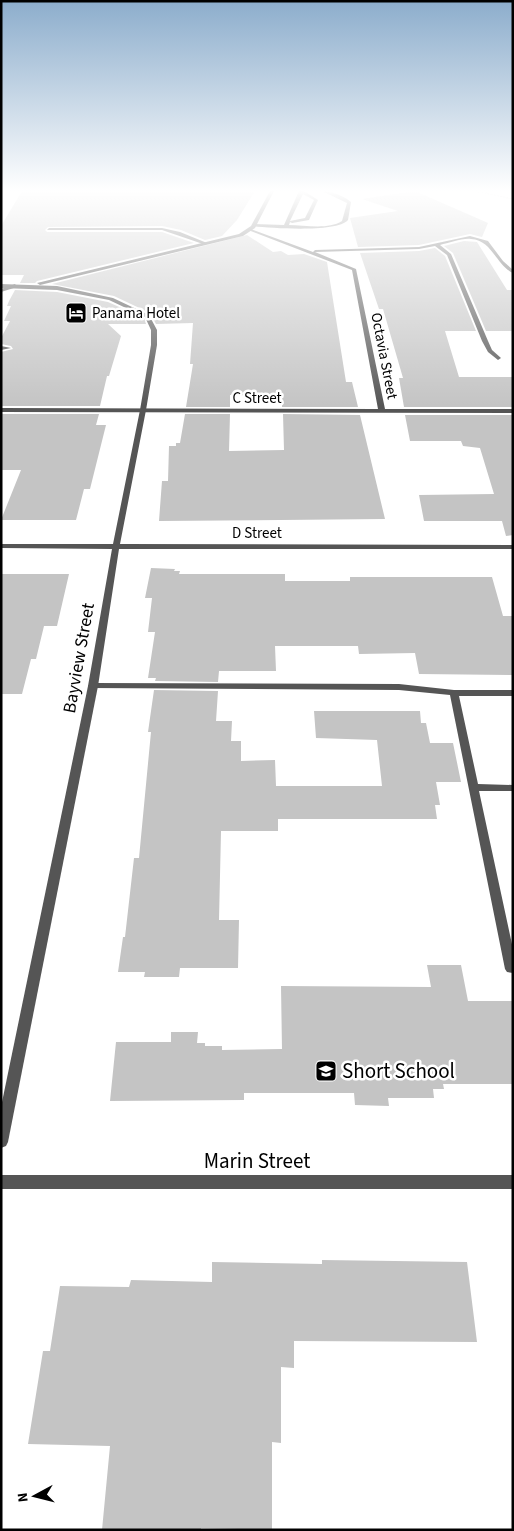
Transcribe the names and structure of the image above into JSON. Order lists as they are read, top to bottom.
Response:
{
  "streets": {
    "street": [
      "Octavia Street",
      "C Street",
      "D Street",
      "Bayview Street",
      "Marin Street"
    ]
  },
  "crossings": [
    ["Octavia Street", "C Street"],
    ["C Street", "Bayview Street"],
    ["D Street", "Bayview Street"]
  ],
  "places": {
    "hotel": ["Panama Hotel"],
    "school or university": ["Short School"]
  },
  "north": "left"
}
